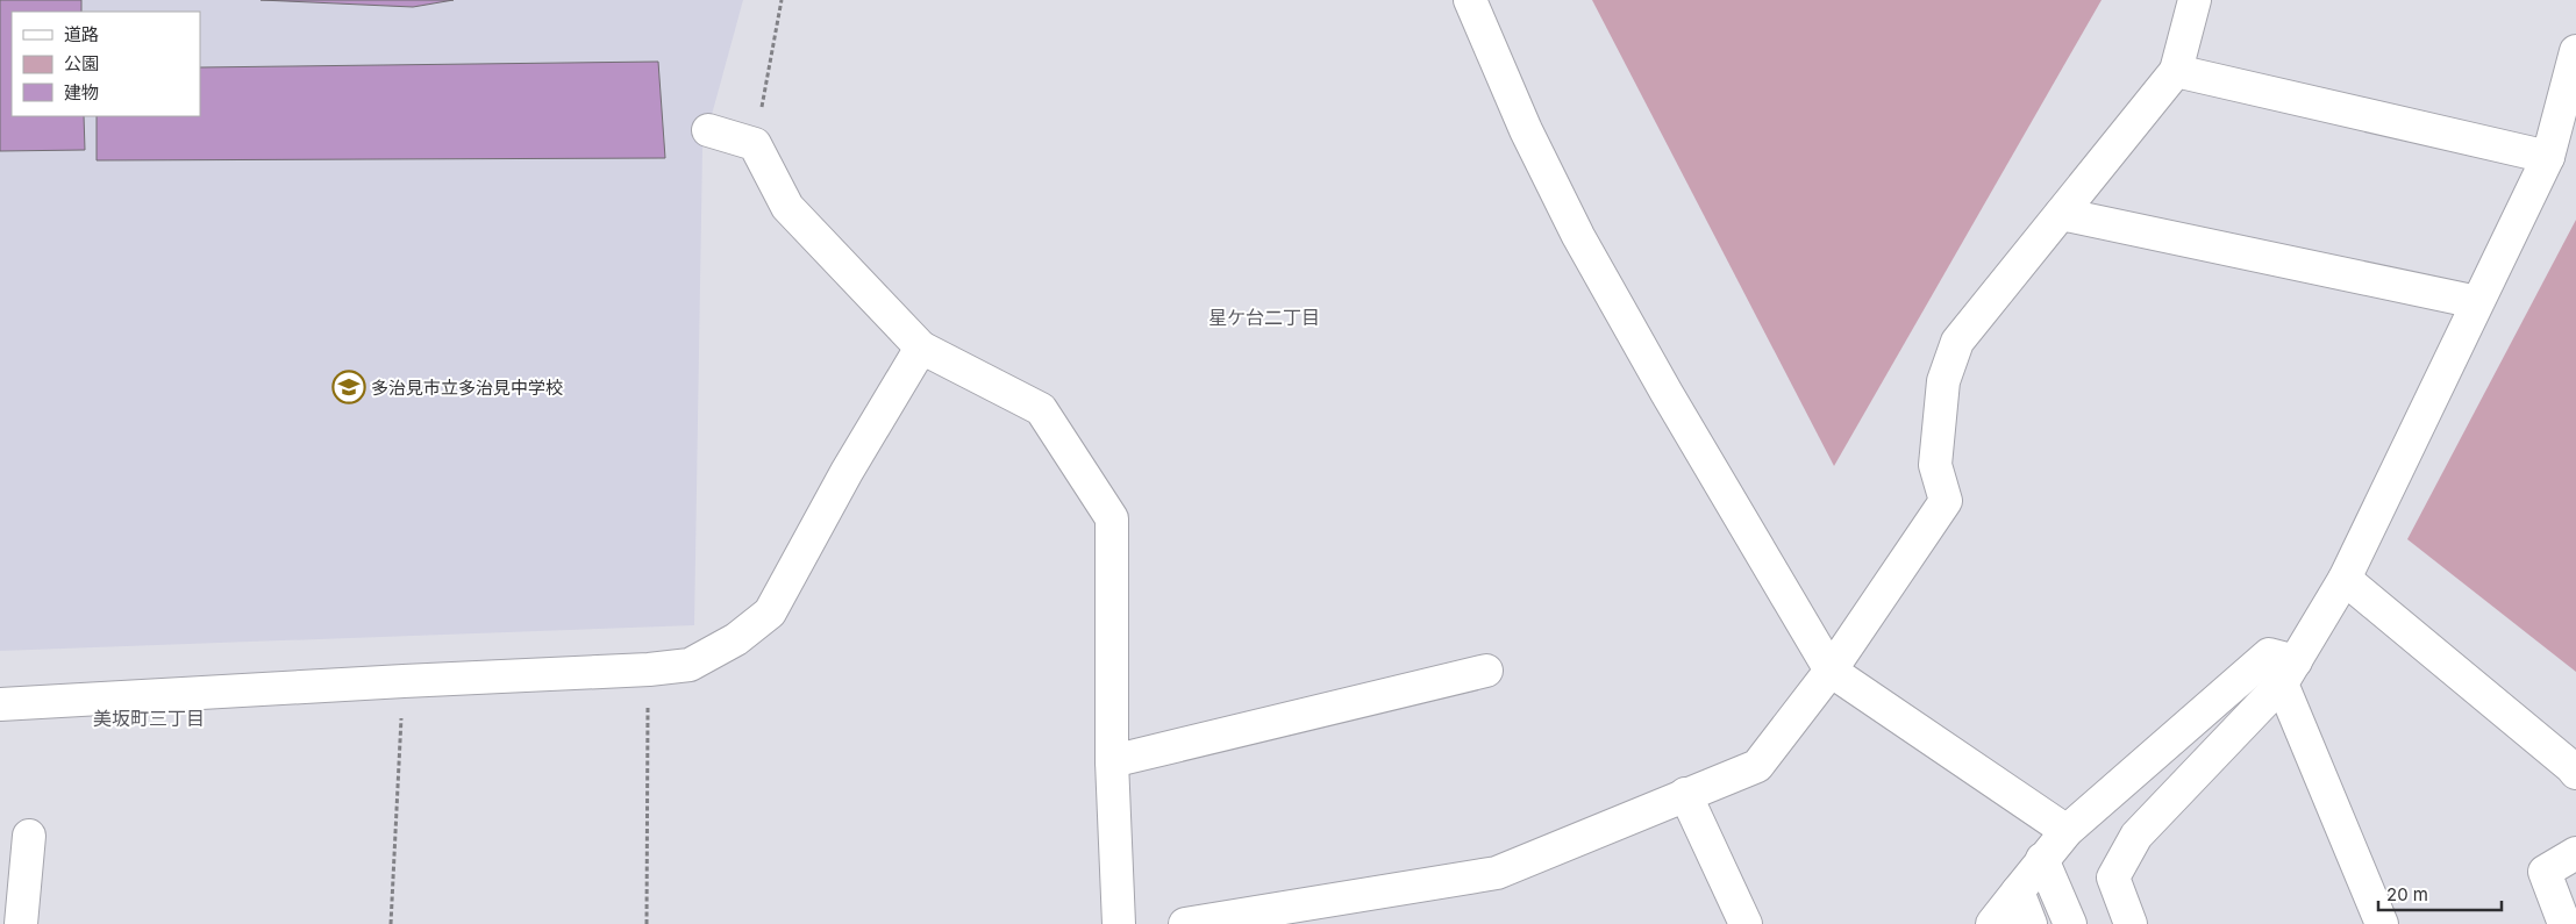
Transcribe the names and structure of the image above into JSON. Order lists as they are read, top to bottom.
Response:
{
  "districts": ["星ケ台二丁目", "美坂町三丁目"],
  "places": {
    "school or university": ["多治見市立多治見中学校"]
  },
  "legend": ["道路", "公園", "建物"],
  "scale_bar": "20 m"
}
